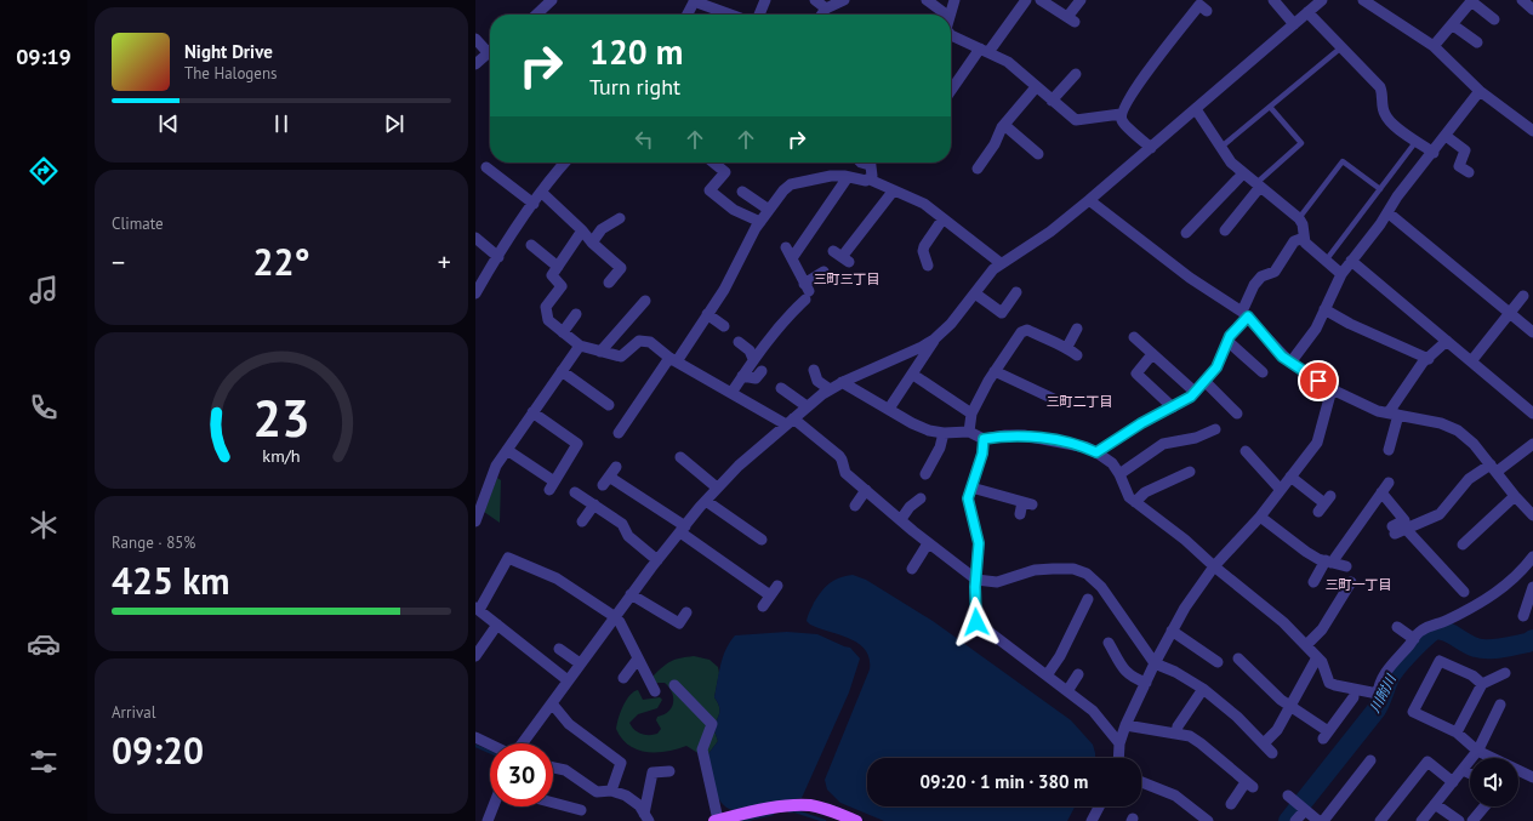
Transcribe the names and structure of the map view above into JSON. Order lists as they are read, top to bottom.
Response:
{
  "districts": ["三町三丁目", "三町二丁目", "三町一丁目"],
  "water": ["川附川"],
  "page": {
    "tabs": "09:19",
    "turn": ["120 m", "Turn right"],
    "song": ["Night Drive", "The Halogens"],
    "tile": [
      "Climate",
      ["Range · 85%", "425 km"],
      ["Arrival", "09:20"]
    ],
    "heat": ["−", "22°", "+"],
    "limit": "30",
    "trip": "09:20 · 1 min · 380 m",
    "gauge": ["23", "km/h"]
  }
}
